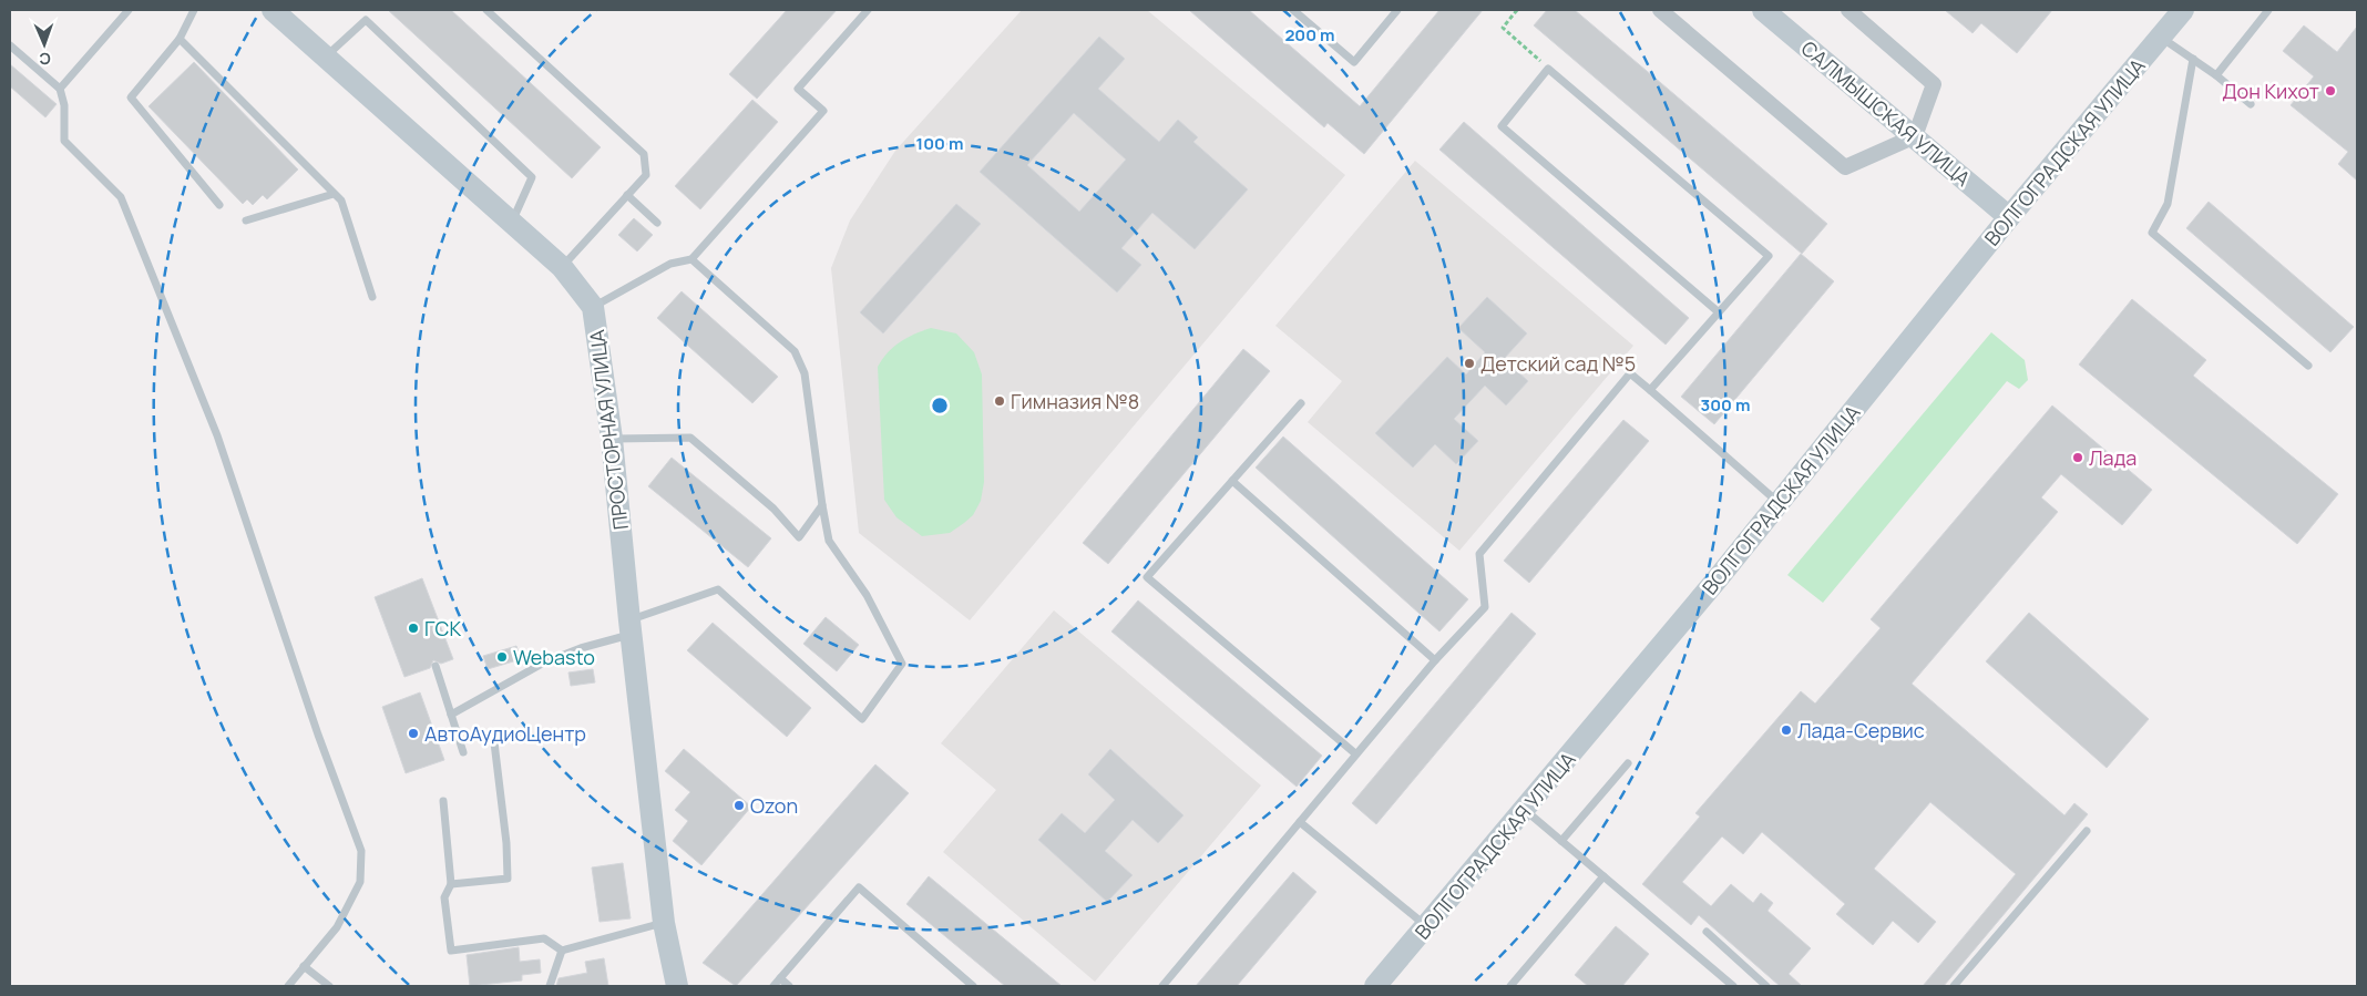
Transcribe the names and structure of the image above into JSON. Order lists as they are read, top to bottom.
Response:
{
  "streets": {
    "main road": ["САЛМЫШСКАЯ УЛИЦА", "ВОЛГОГРАДСКАЯ УЛИЦА", "ПРОСТОРНАЯ УЛИЦА"]
  },
  "crossings": [
    ["САЛМЫШСКАЯ УЛИЦА", "ВОЛГОГРАДСКАЯ УЛИЦА"]
  ],
  "places": [
    "Дон Кихот",
    "Детский сад №5",
    "Гимназия №8",
    "Лада",
    "ГСК",
    "Webasto",
    "Лада-Сервис",
    "АвтоАудиоЦентр",
    "Ozon"
  ],
  "north": "bottom",
  "rings": ["200 m", "100 m", "300 m"]
}
